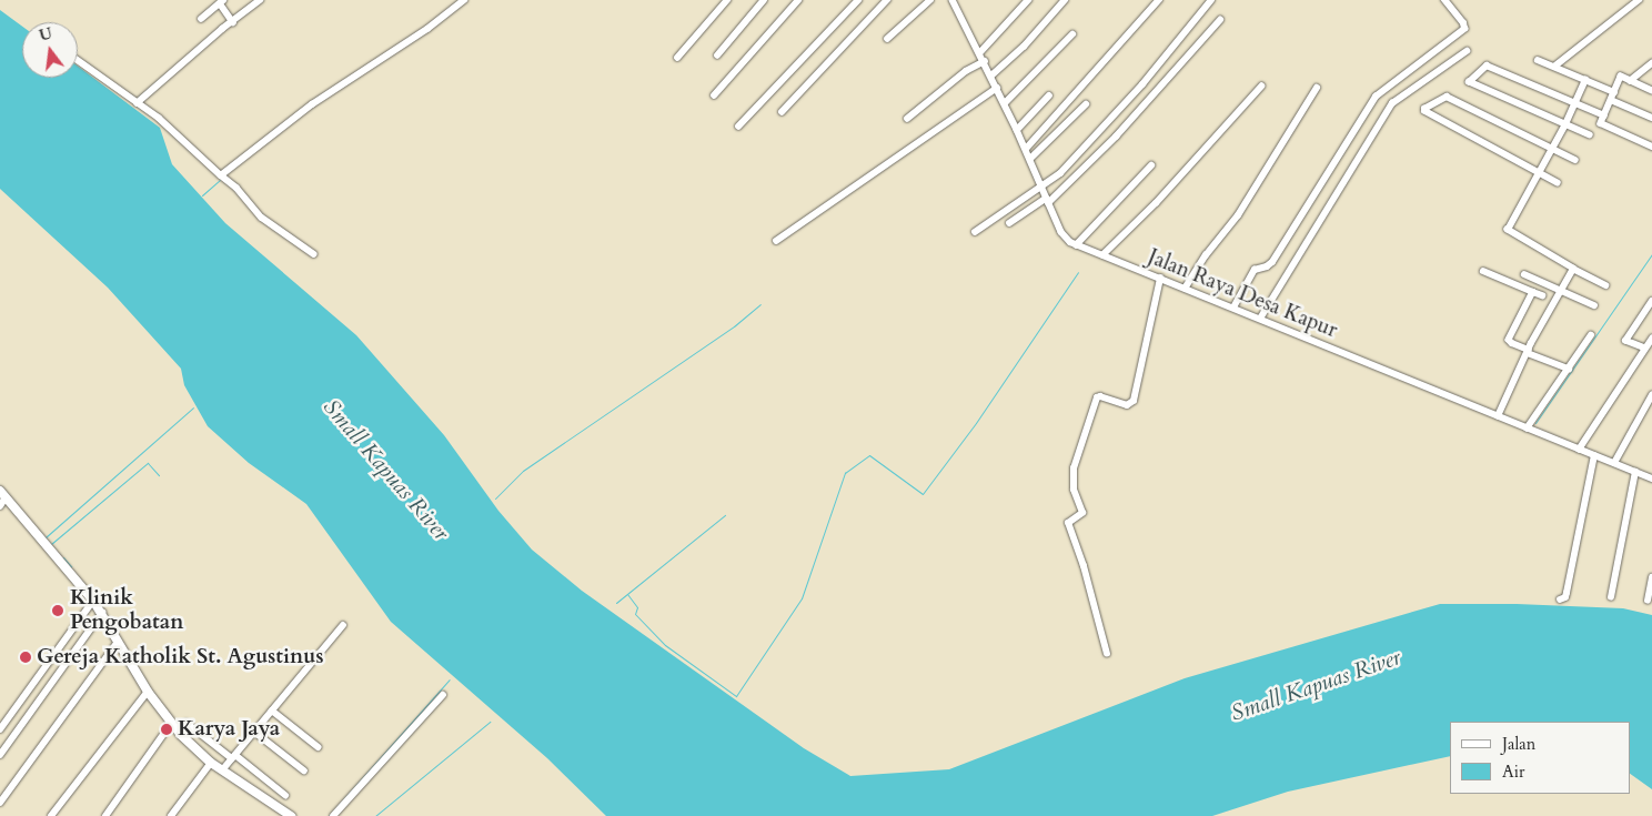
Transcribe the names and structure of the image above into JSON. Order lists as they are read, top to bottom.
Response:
{
  "streets": {
    "street": ["Jalan Raya Desa Kapur"]
  },
  "water": ["Small Kapuas River"],
  "places": ["Klinik Pengobatan", "Gereja Katholik St. Agustinus", "Karya Jaya"],
  "legend": ["Jalan", "Air"],
  "north": "top"
}
